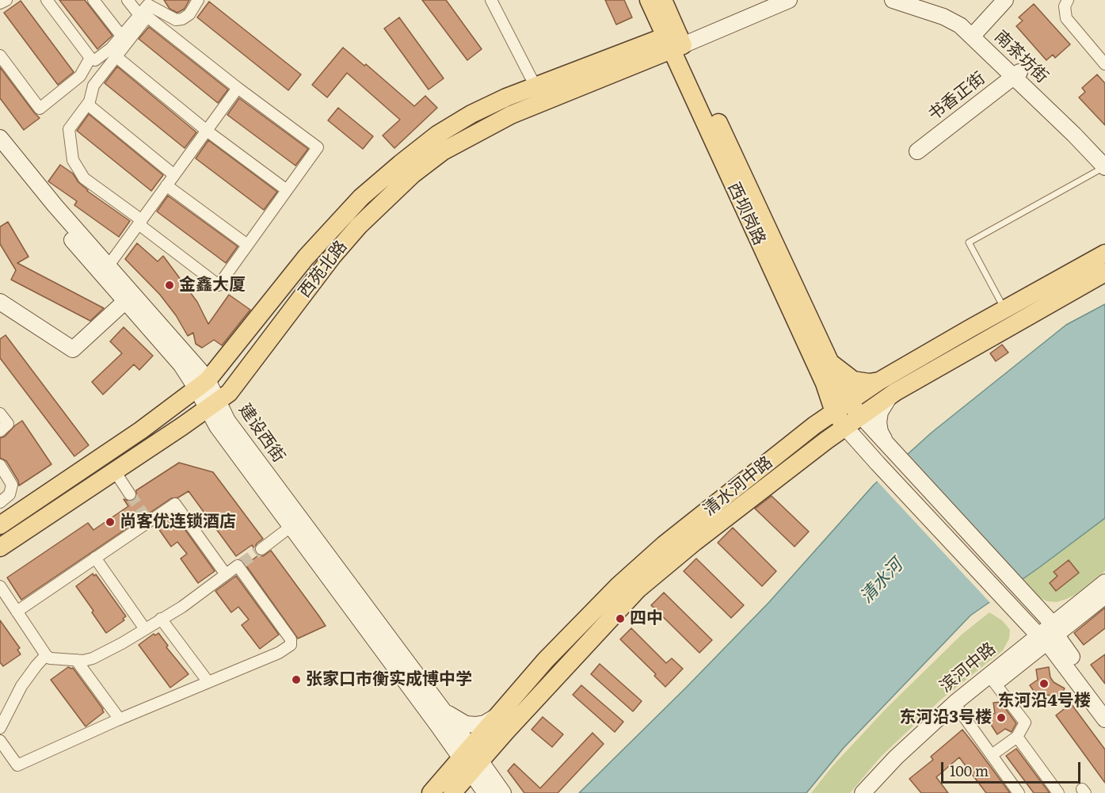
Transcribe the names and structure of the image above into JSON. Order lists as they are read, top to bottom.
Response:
{
  "streets": {
    "main road": [
      "南茶坊街",
      "书香正街",
      "西坝岗路",
      "西苑北路",
      "建设西街",
      "清水河中路",
      "滨河中路"
    ]
  },
  "crossings": [
    ["南茶坊街", "书香正街"],
    ["西坝岗路", "西苑北路"],
    ["西坝岗路", "清水河中路"],
    ["西苑北路", "建设西街"],
    ["建设西街", "清水河中路"]
  ],
  "water": ["清水河"],
  "places": [
    "金鑫大厦",
    "尚客优连锁酒店",
    "四中",
    "张家口市衡实成博中学",
    "东河沿4号楼",
    "东河沿3号楼"
  ],
  "scale_bar": "100 m"
}
